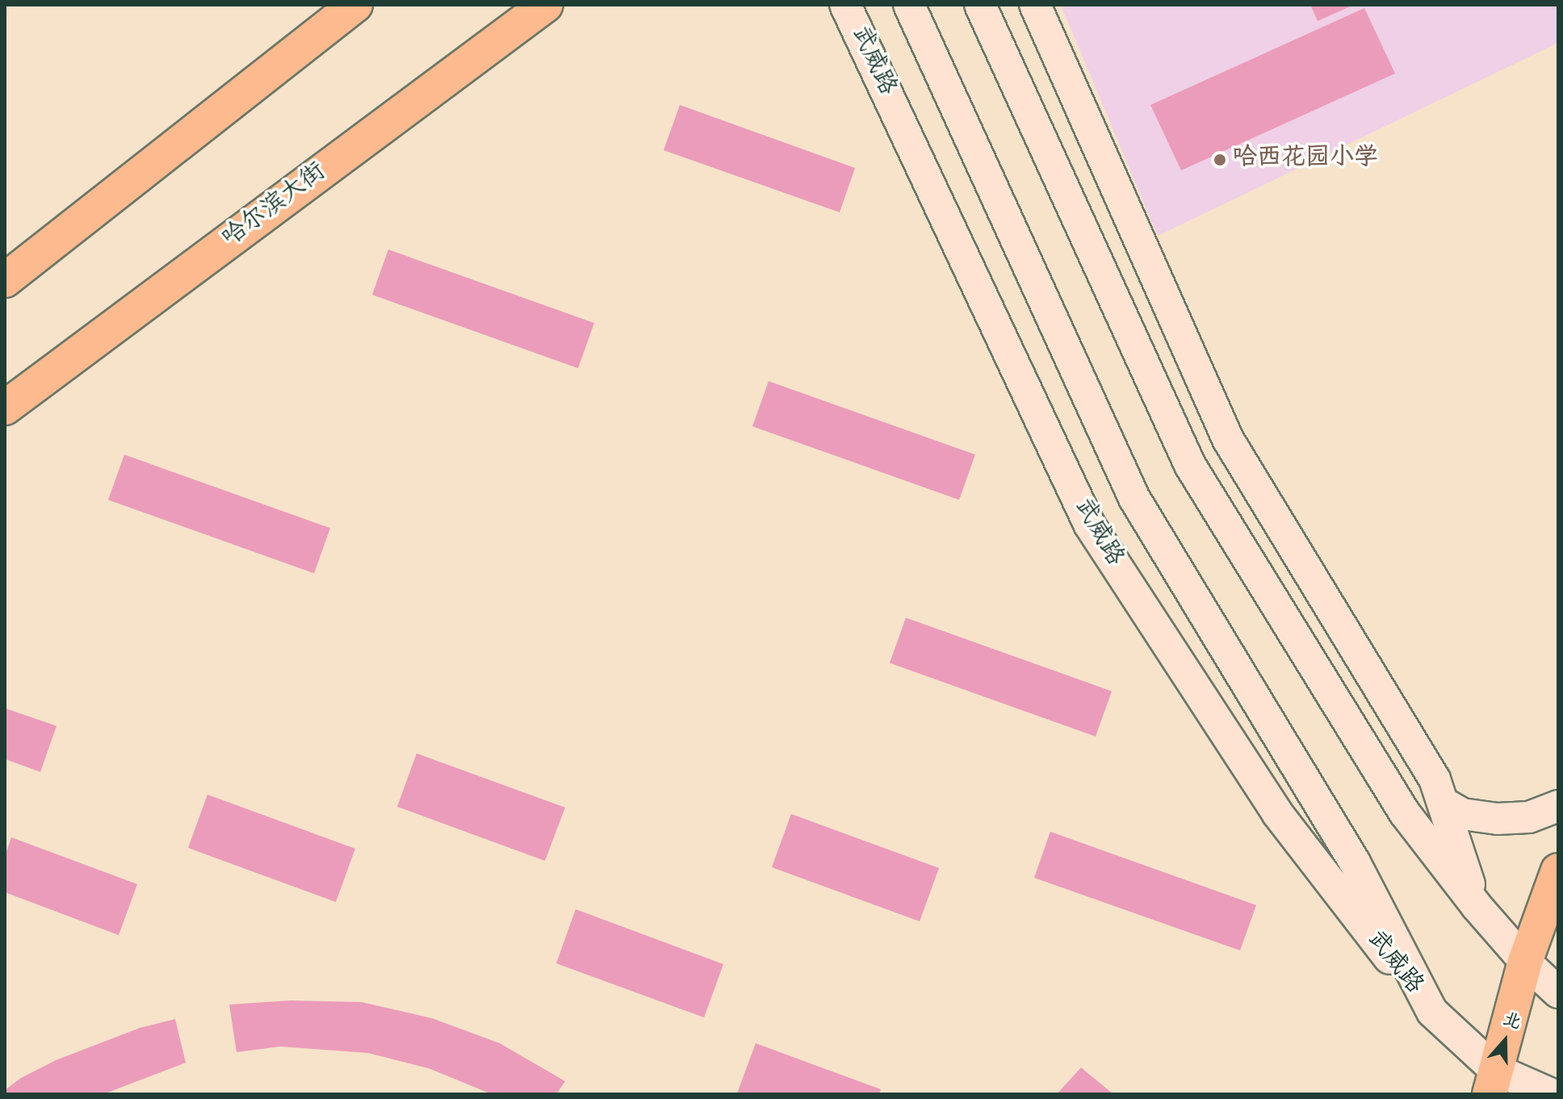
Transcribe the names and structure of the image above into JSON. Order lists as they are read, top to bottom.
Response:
{
  "streets": {
    "main road": ["武威路", "哈尔滨大街"]
  },
  "places": ["哈西花园小学"],
  "north": "top"
}
